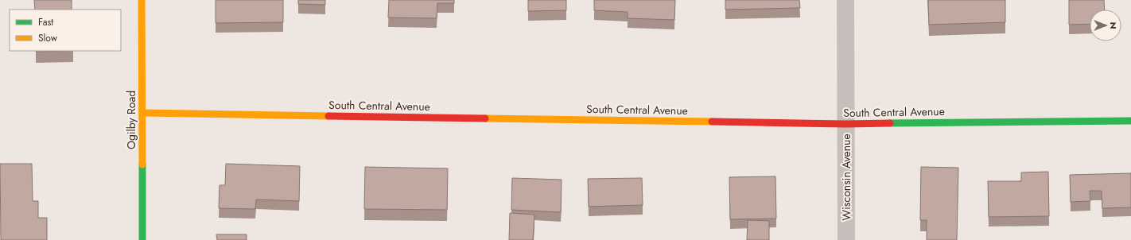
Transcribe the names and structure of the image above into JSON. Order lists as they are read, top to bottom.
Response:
{
  "streets": {
    "street": ["South Central Avenue", "Ogilby Road", "Wisconsin Avenue"]
  },
  "crossings": [
    ["South Central Avenue", "Ogilby Road"],
    ["South Central Avenue", "Wisconsin Avenue"]
  ],
  "legend": ["Fast", "Slow"],
  "north": "right"
}
